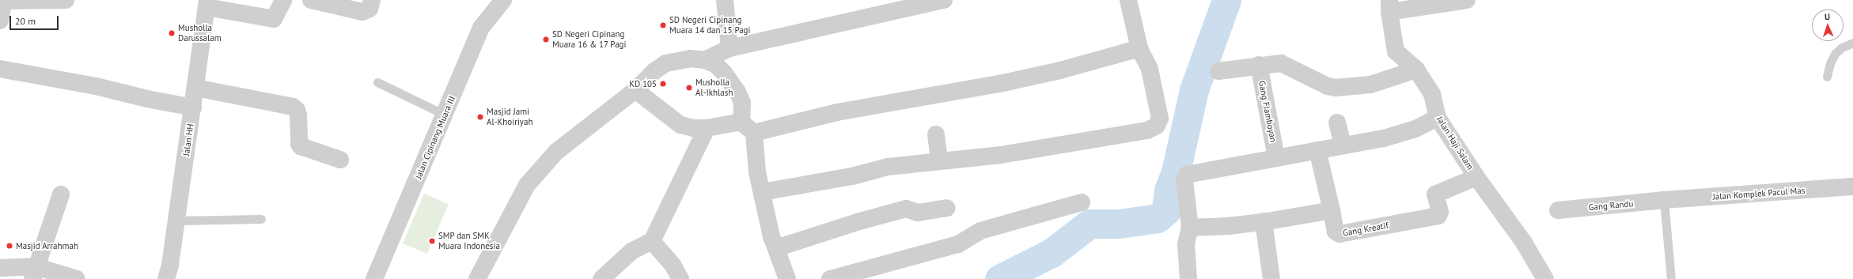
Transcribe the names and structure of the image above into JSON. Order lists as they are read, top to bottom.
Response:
{
  "streets": {
    "street": [
      "Gang Flamboyan",
      "Jalan Cipinang Muara III",
      "Jalan HH",
      "Jalan Haji Salam",
      "Jalan Komplek Pacul Mas",
      "Gang Randu",
      "Gang Kreatif"
    ]
  },
  "crossings": [
    ["Jalan Haji Salam", "Gang Kreatif"],
    ["Jalan Komplek Pacul Mas", "Gang Randu"]
  ],
  "places": [
    "SD Negeri Cipinang Muara 14 dan 15 Pagi",
    "Musholla Darussalam",
    "SD Negeri Cipinang Muara 16 & 17 Pagi",
    "KD 105",
    "Musholla Al-Ikhlash",
    "Masjid Jami Al-Khoiriyah",
    "SMP dan SMK Muara Indonesia",
    "Masjid Arrahmah"
  ],
  "scale_bar": "20 m",
  "north": "top"
}
